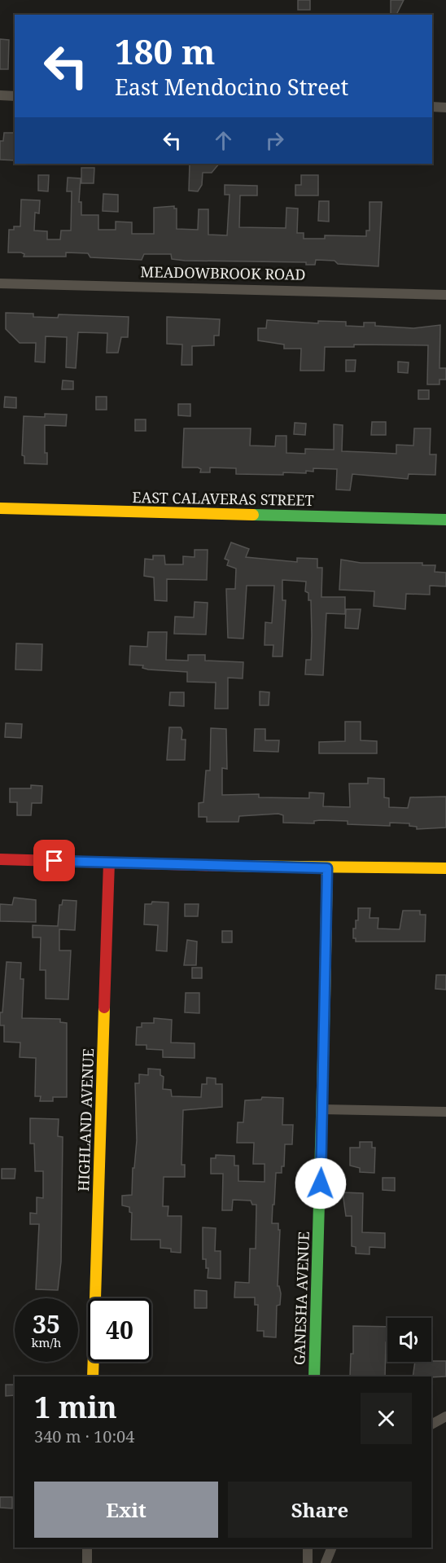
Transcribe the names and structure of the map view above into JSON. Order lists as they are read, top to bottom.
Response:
{
  "streets": {
    "street": [
      "MEADOWBROOK ROAD",
      "EAST CALAVERAS STREET",
      "HIGHLAND AVENUE",
      "GANESHA AVENUE"
    ]
  },
  "page": {
    "turn": ["180 m", "East Mendocino Street"],
    "speed": "35 km/h",
    "limit": "40",
    "heading": ["1 min", "340 m · 10:04"],
    "buttons": ["Exit", "Share"]
  }
}
